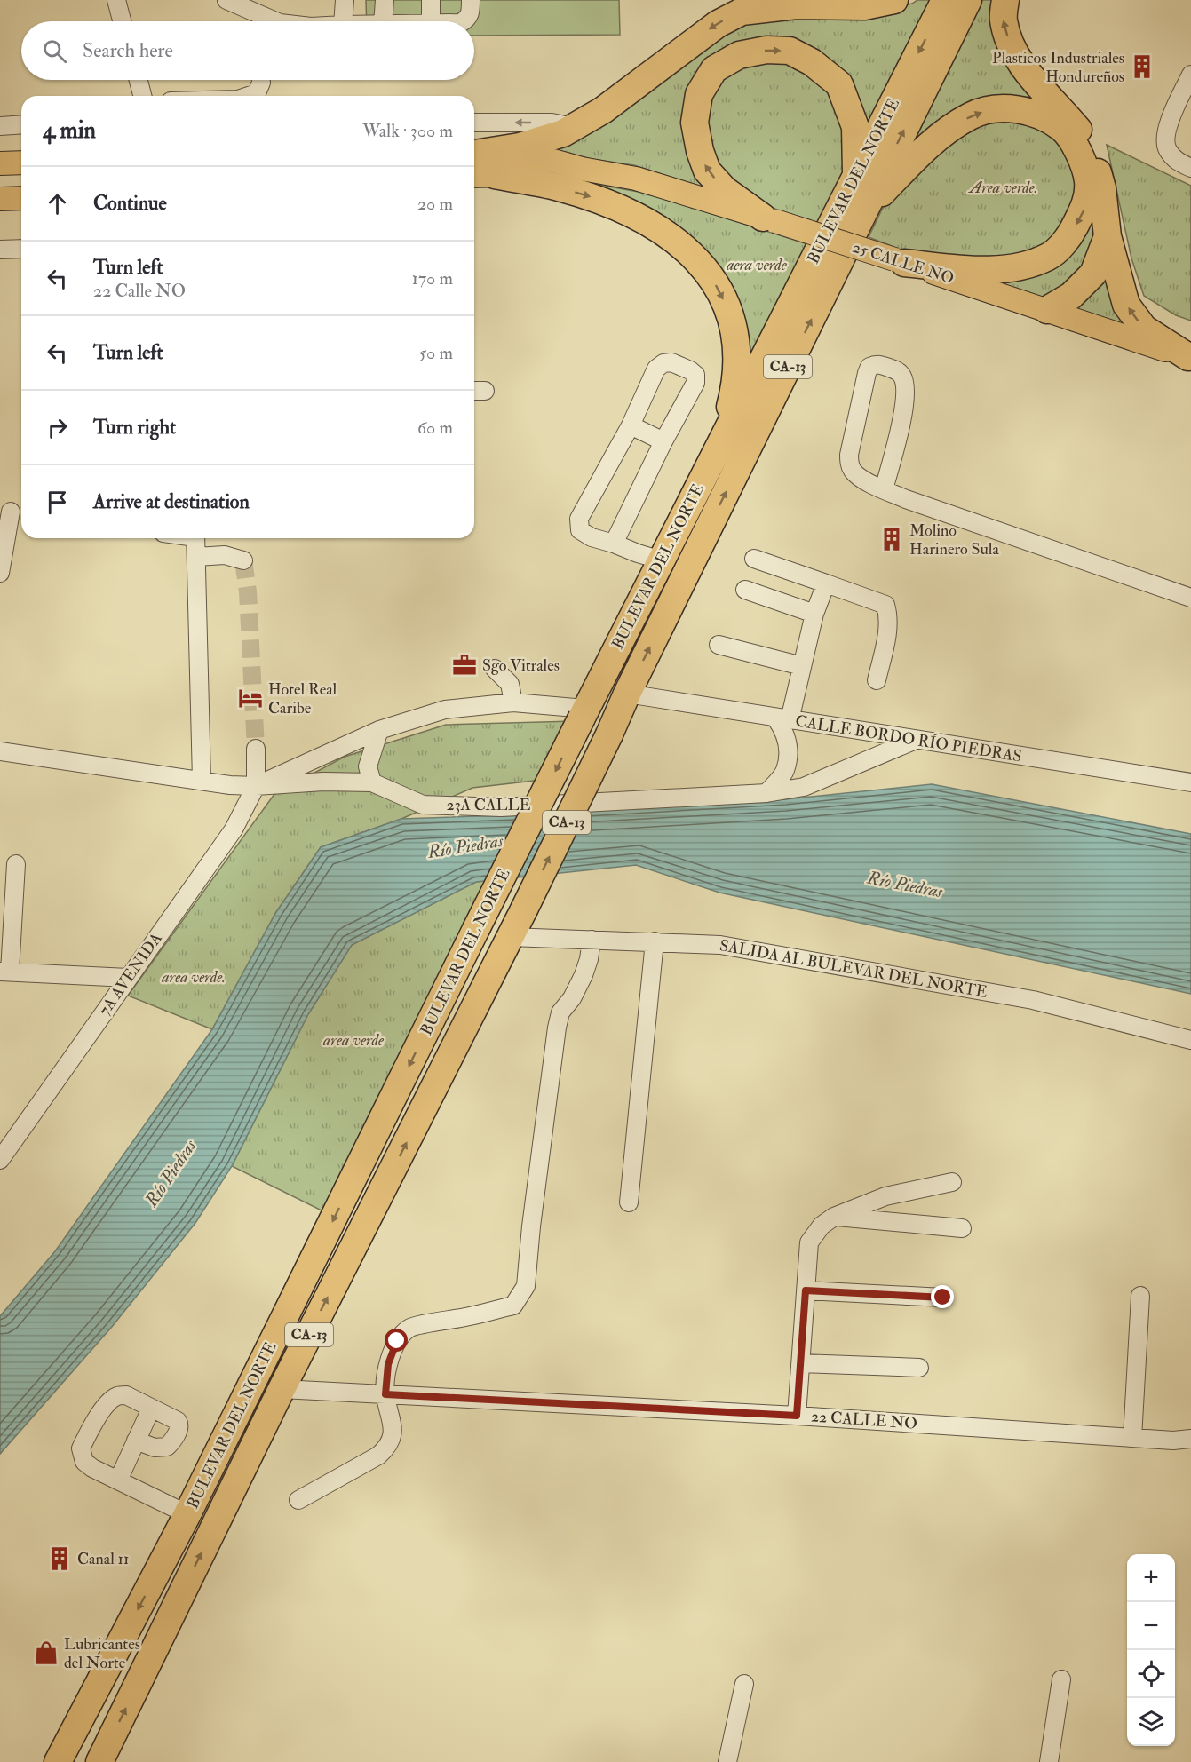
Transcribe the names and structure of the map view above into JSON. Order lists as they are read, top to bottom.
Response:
{
  "streets": {
    "highway": ["BULEVAR DEL NORTE", "CA-13"],
    "main road": ["25 CALLE NO"],
    "street": [
      "CALLE BORDO RÍO PIEDRAS",
      "23A CALLE",
      "SALIDA AL BULEVAR DEL NORTE",
      "7A AVENIDA",
      "22 CALLE NO"
    ]
  },
  "crossings": [
    ["BULEVAR DEL NORTE", "CALLE BORDO RÍO PIEDRAS"],
    ["BULEVAR DEL NORTE", "23A CALLE"],
    ["BULEVAR DEL NORTE", "SALIDA AL BULEVAR DEL NORTE"],
    ["BULEVAR DEL NORTE", "22 CALLE NO"],
    ["CALLE BORDO RÍO PIEDRAS", "23A CALLE"],
    ["23A CALLE", "7A AVENIDA"]
  ],
  "water": ["Río Piedras"],
  "parks": [
    "Area verde.",
    "aera verde",
    "area verde.",
    "area verde"
  ],
  "places": {
    "building": ["Plasticos Industriales Hondureños", "Molino Harinero Sula", "Canal 11"],
    "office": ["Sgo Vitrales"],
    "hotel": ["Hotel Real Caribe"],
    "shop": ["Lubricantes del Norte"]
  },
  "page": {
    "search": "Search here",
    "heading": ["4 min", "Walk · 300 m"],
    "list": [
      ["Continue", "20 m"],
      ["Turn left", "22 Calle NO", "170 m"],
      ["Turn left", "50 m"],
      ["Turn right", "60 m"],
      "Arrive at destination"
    ],
    "map_buttons": ["+", "−"]
  }
}
